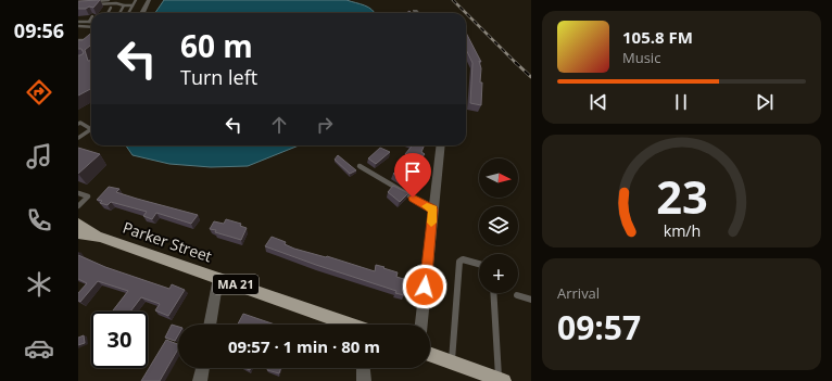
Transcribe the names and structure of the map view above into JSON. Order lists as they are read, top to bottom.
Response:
{
  "streets": {
    "main road": ["Parker Street", "MA 21"]
  },
  "north": "right",
  "page": {
    "tabs": "09:56",
    "turn": ["60 m", "Turn left"],
    "song": ["105.8 FM", "Music"],
    "map_buttons": "+",
    "tile": ["Arrival", "09:57"],
    "limit": "30",
    "trip": "09:57 · 1 min · 80 m",
    "gauge": ["23", "km/h"]
  }
}
